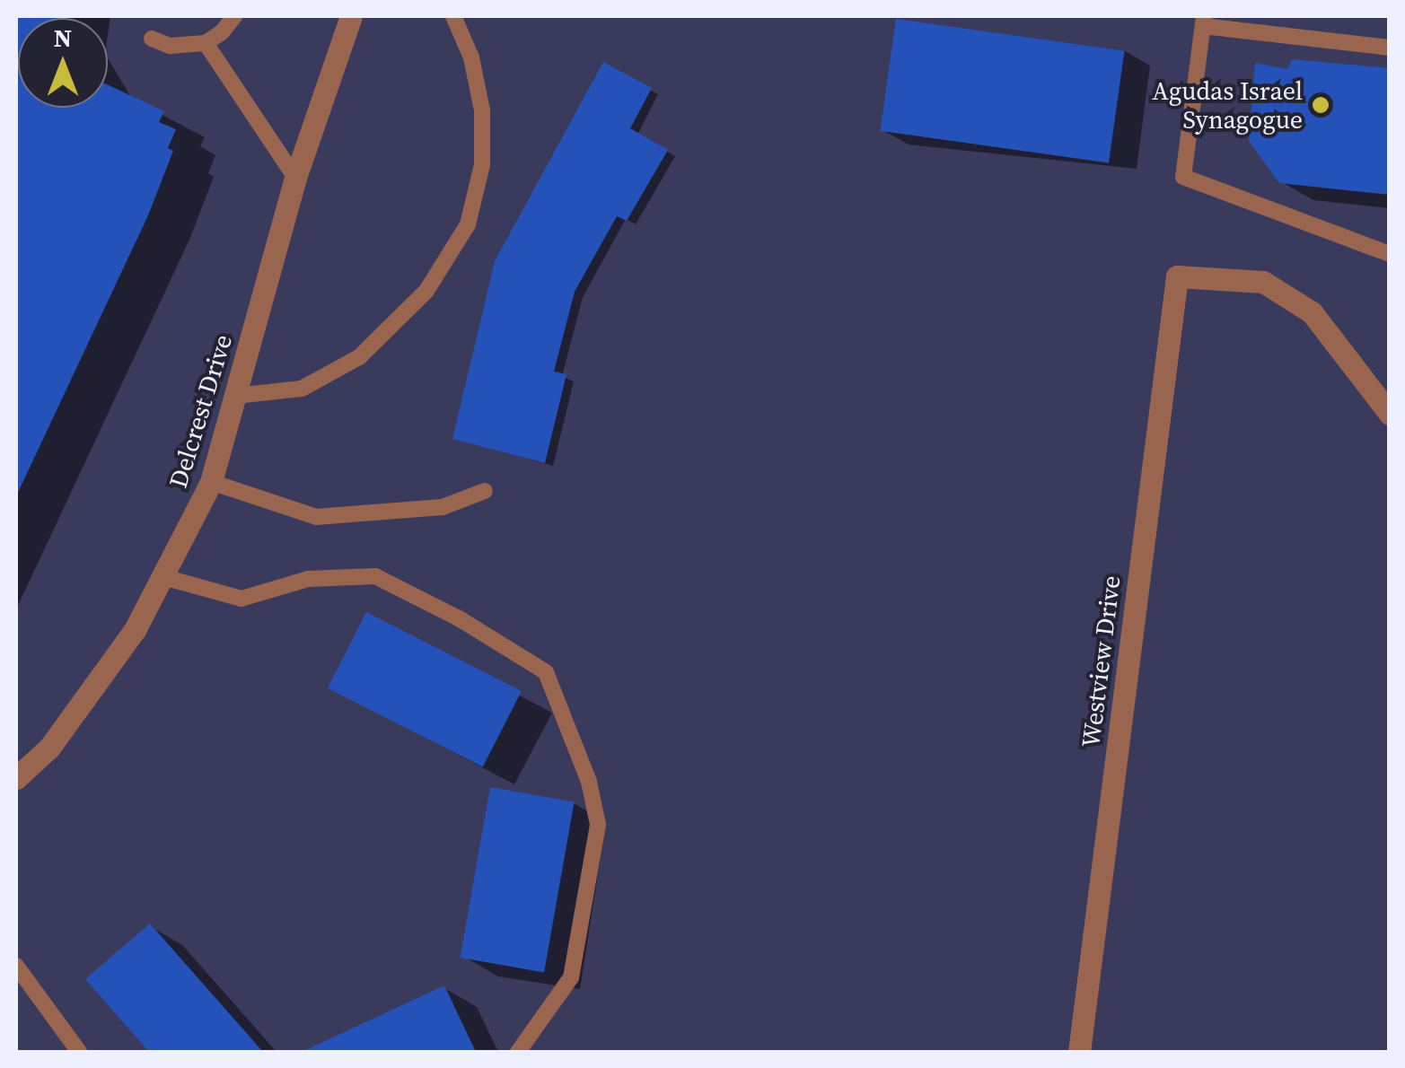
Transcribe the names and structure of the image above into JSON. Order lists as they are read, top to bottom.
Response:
{
  "streets": {
    "street": ["Delcrest Drive", "Westview Drive"]
  },
  "places": ["Agudas Israel Synagogue"],
  "north": "top"
}
